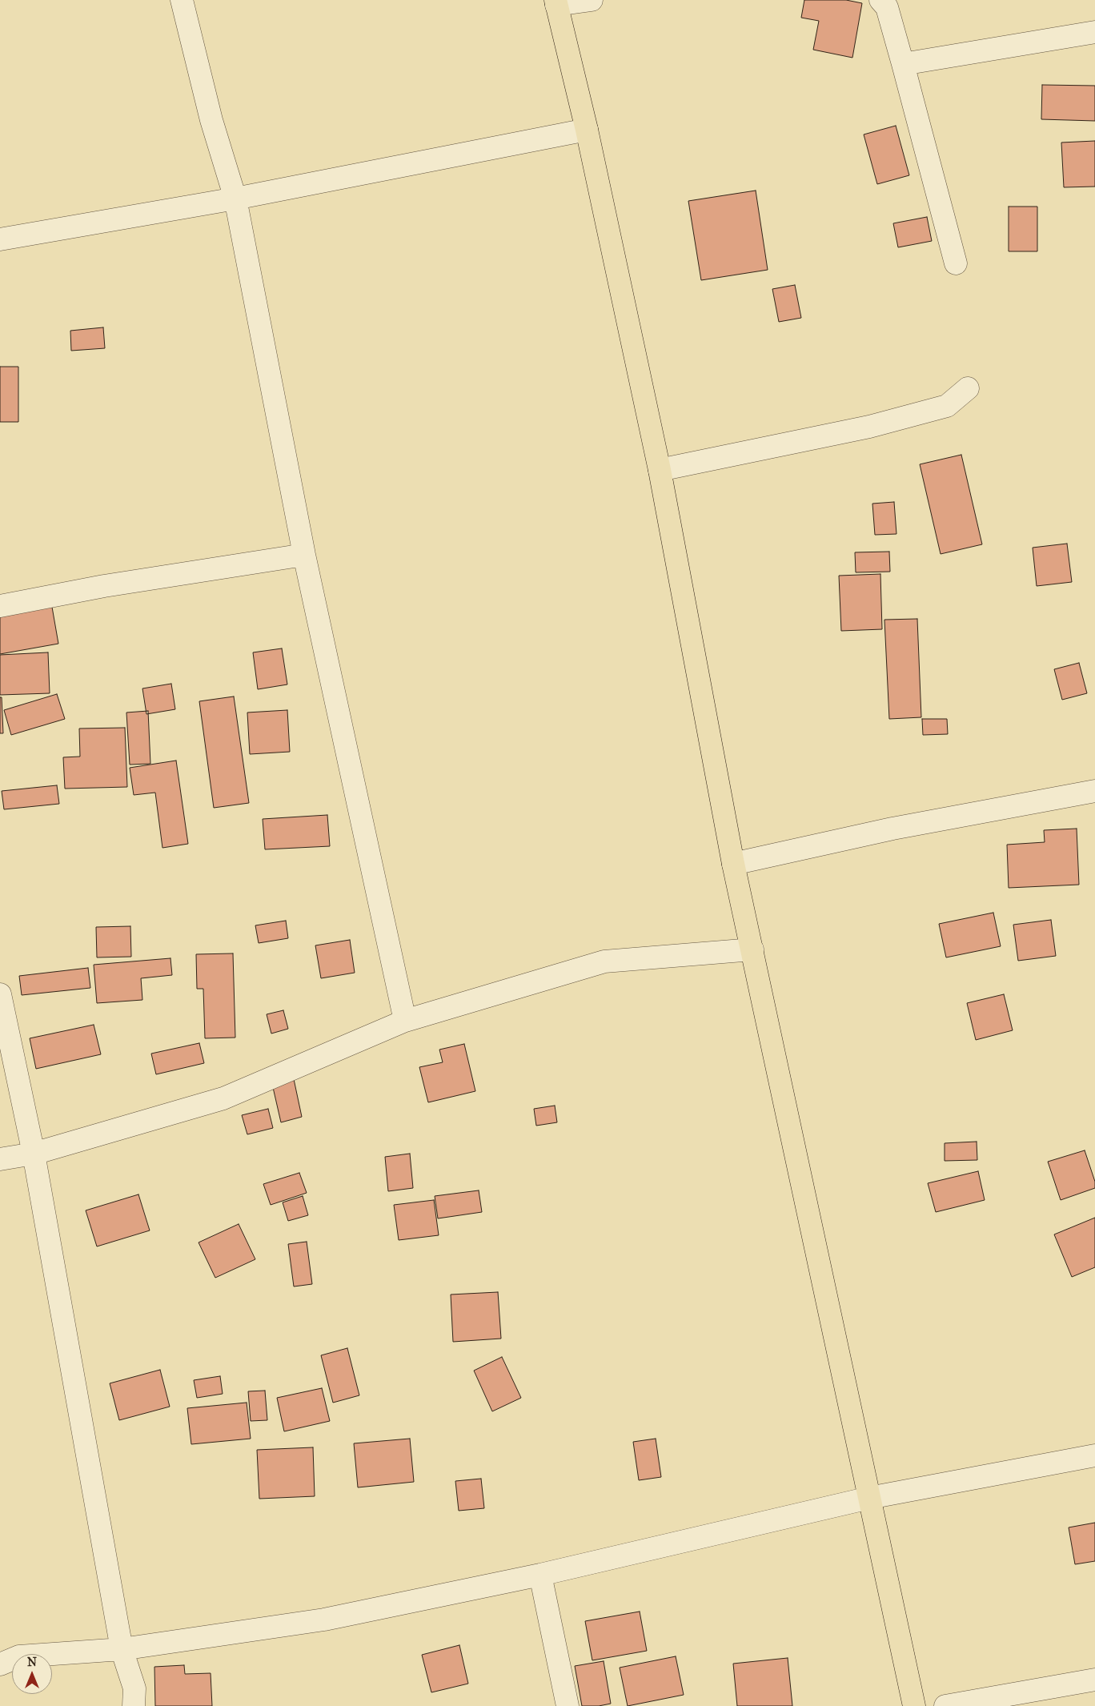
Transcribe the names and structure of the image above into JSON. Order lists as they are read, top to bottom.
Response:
{
  "north": "top"
}
